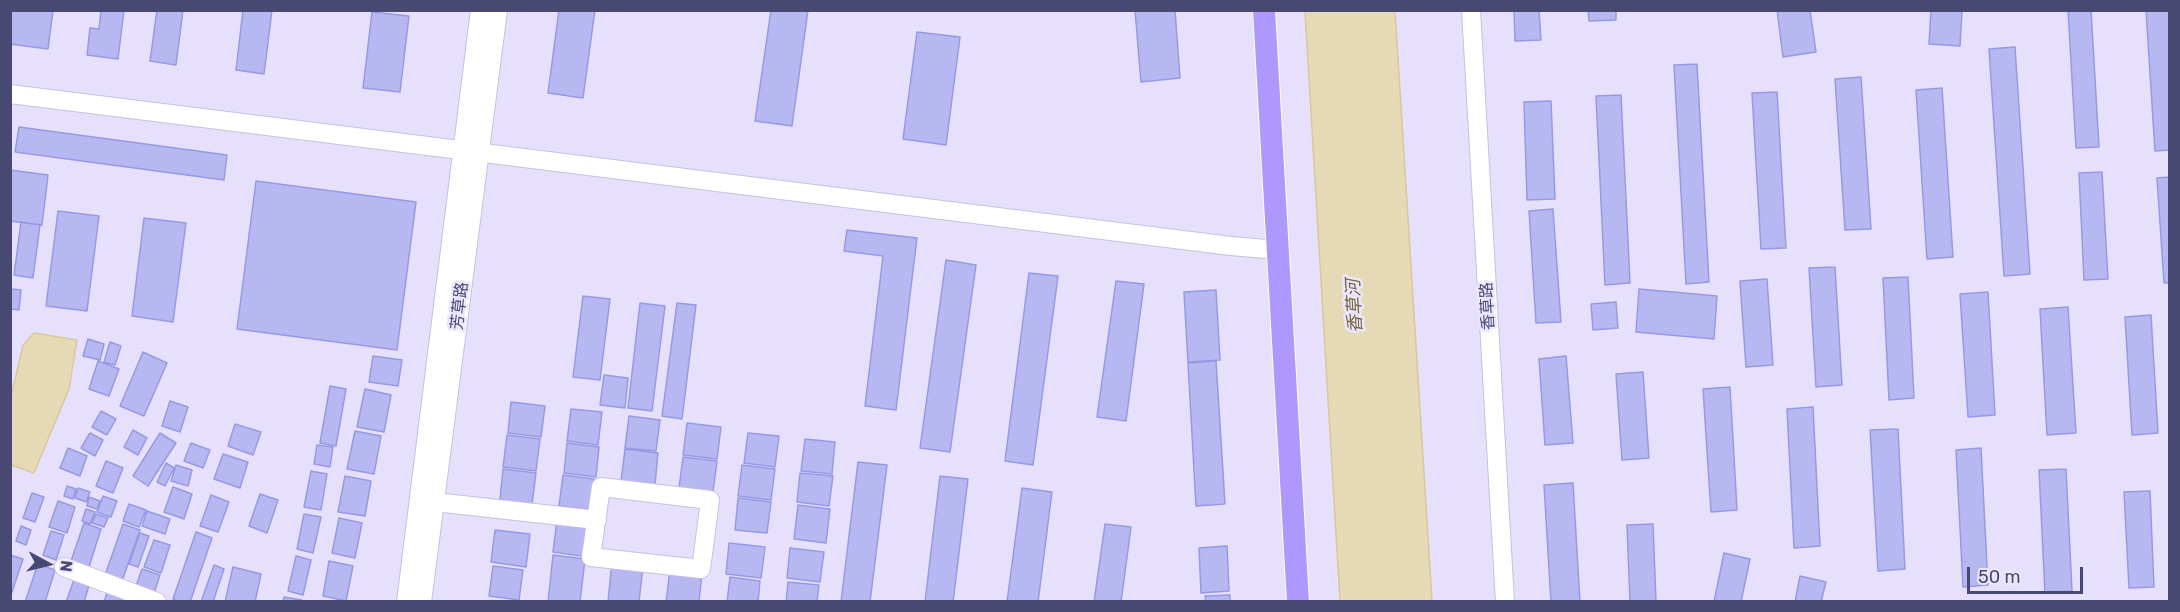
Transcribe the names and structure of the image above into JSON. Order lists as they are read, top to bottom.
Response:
{
  "streets": {
    "street": ["芳草路", "香草路"]
  },
  "water": ["香草河"],
  "scale_bar": "50 m",
  "north": "right"
}
